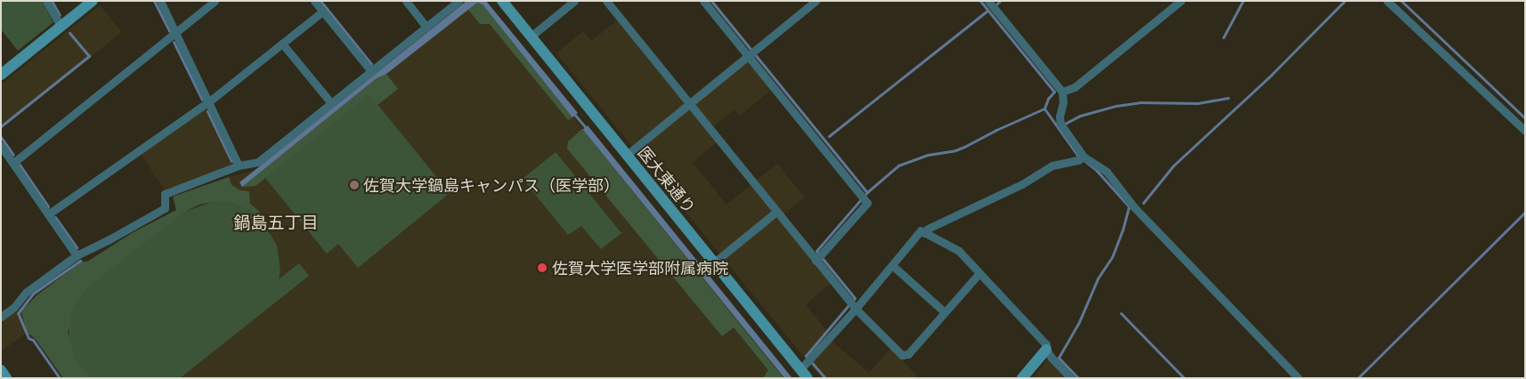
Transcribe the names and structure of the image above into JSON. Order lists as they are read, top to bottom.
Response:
{
  "streets": {
    "street": ["医大東通り"]
  },
  "districts": ["鍋島五丁目"],
  "places": ["佐賀大学鍋島キャンパス（医学部）", "佐賀大学医学部附属病院"]
}
